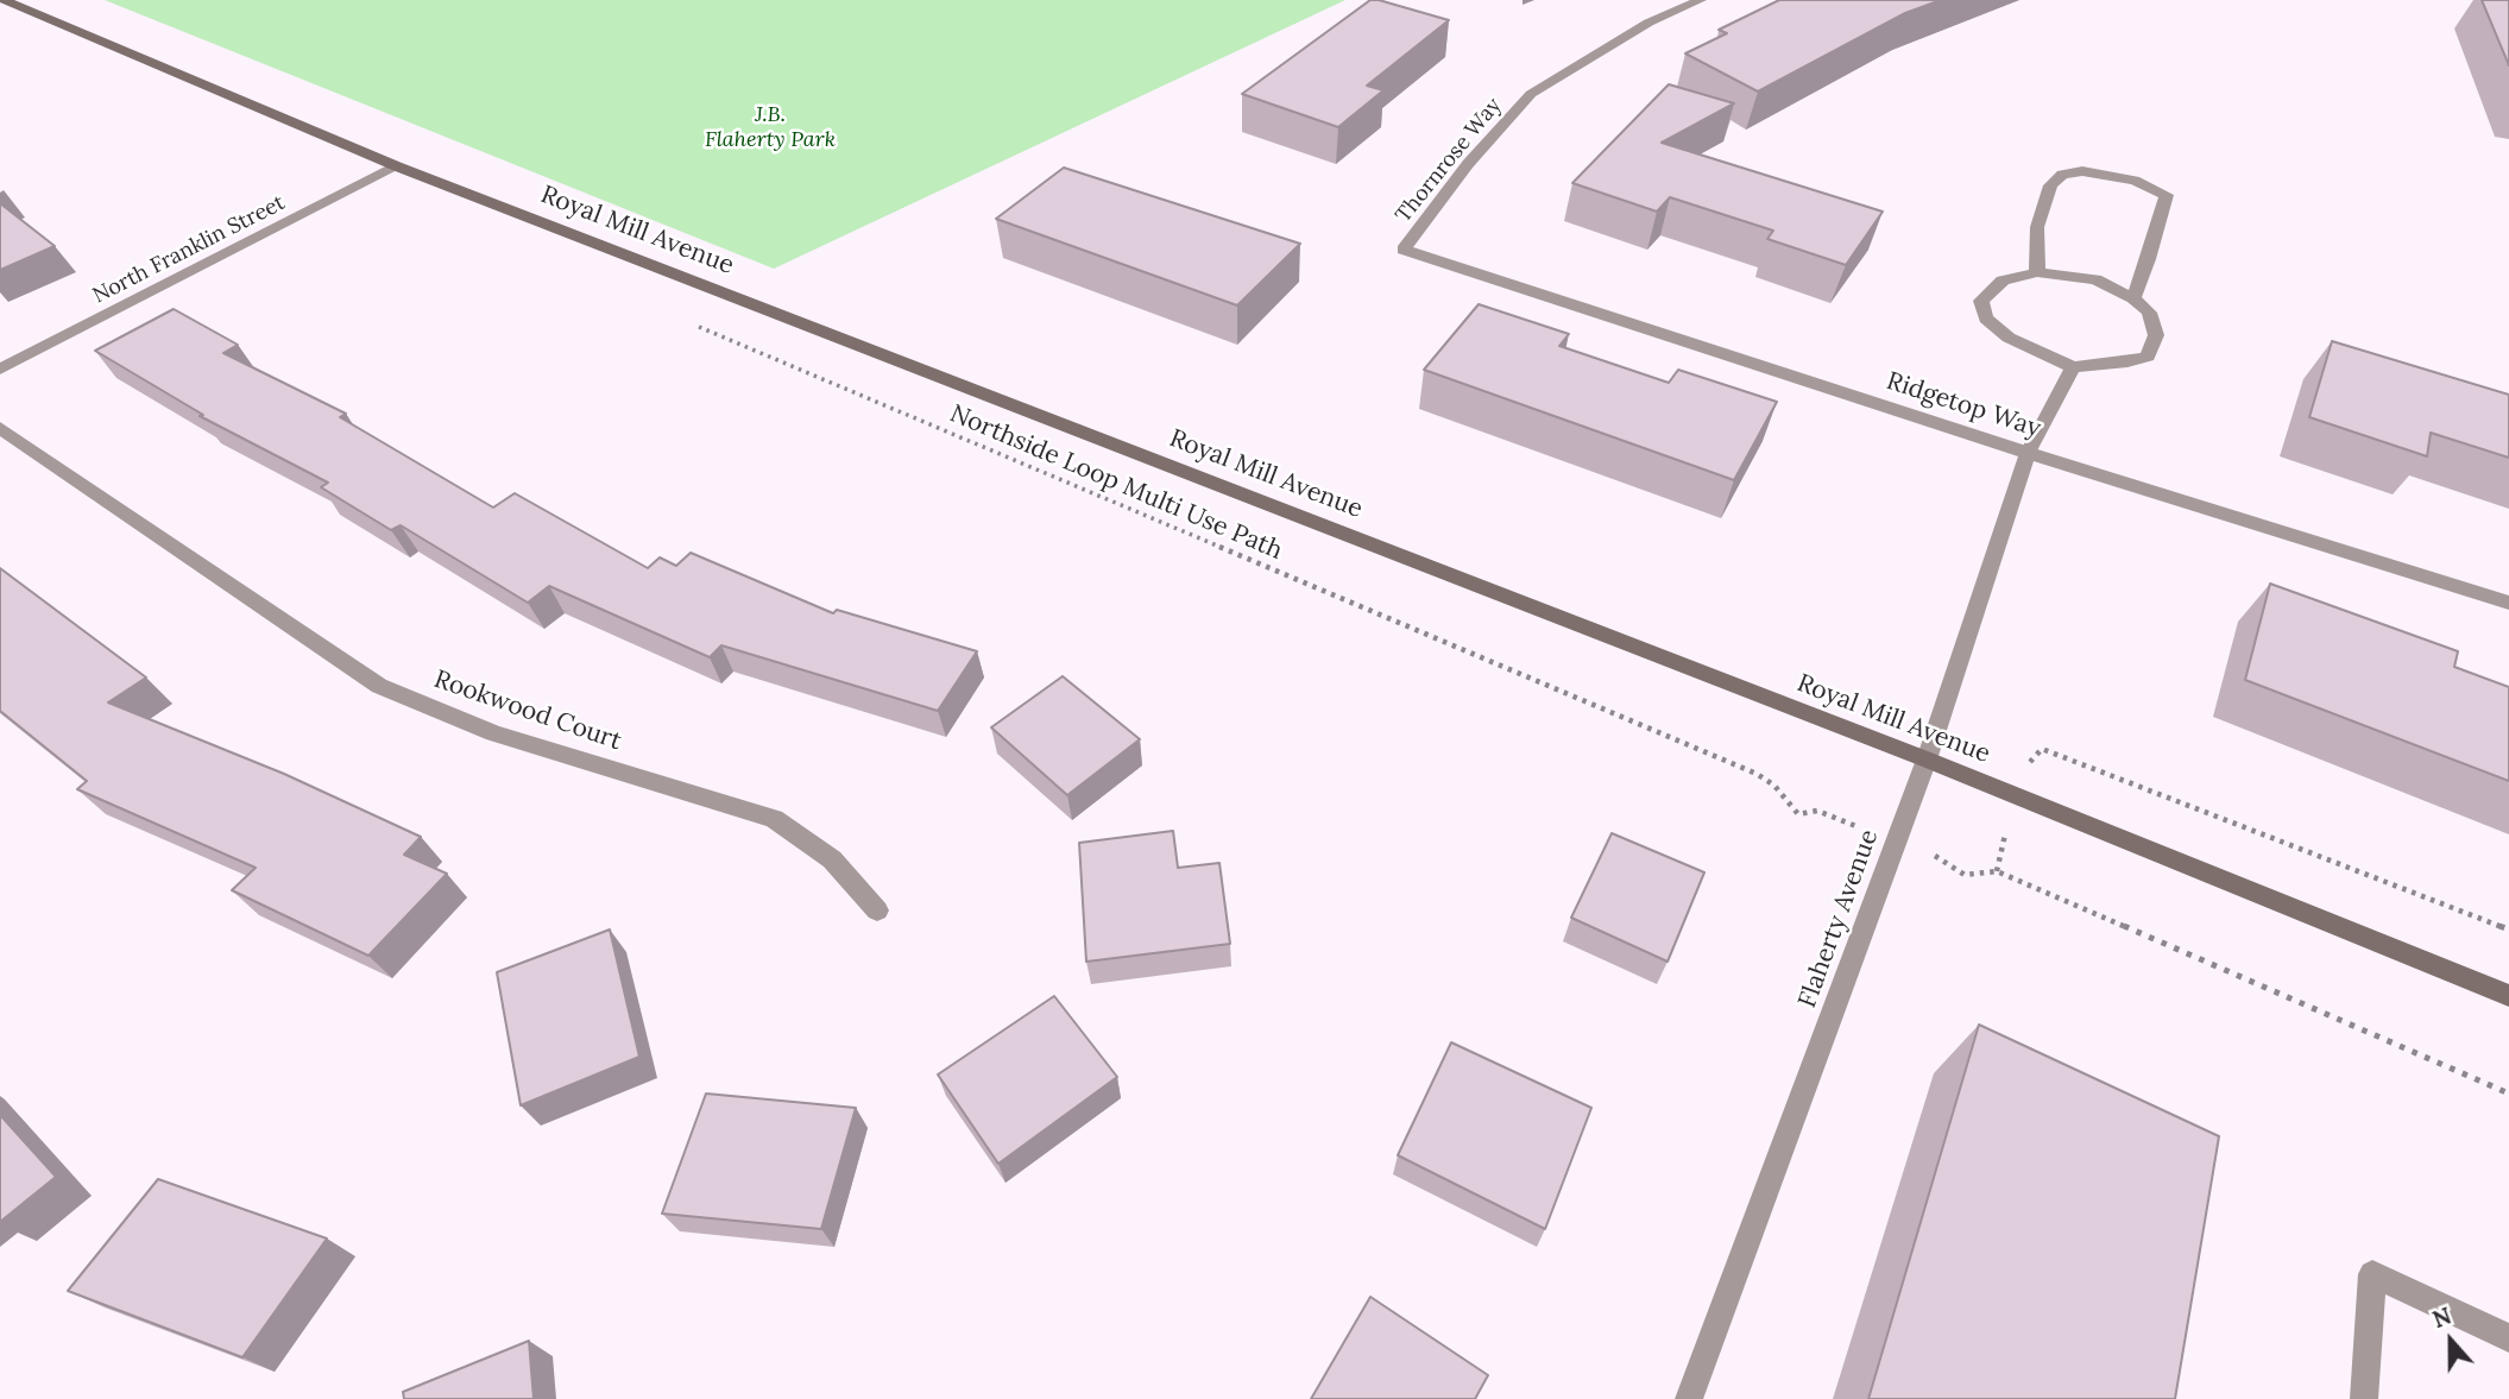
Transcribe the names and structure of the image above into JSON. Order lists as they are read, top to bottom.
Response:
{
  "streets": {
    "main road": ["Royal Mill Avenue"],
    "street": [
      "Thornrose Way",
      "North Franklin Street",
      "Ridgetop Way",
      "Rookwood Court",
      "Flaherty Avenue"
    ],
    "path": ["Northside Loop Multi Use Path"]
  },
  "crossings": [
    ["Thornrose Way", "Ridgetop Way"],
    ["Royal Mill Avenue", "North Franklin Street"],
    ["Royal Mill Avenue", "Flaherty Avenue"],
    ["Ridgetop Way", "Flaherty Avenue"]
  ],
  "parks": ["J.B. Flaherty Park"],
  "north": "top"
}
